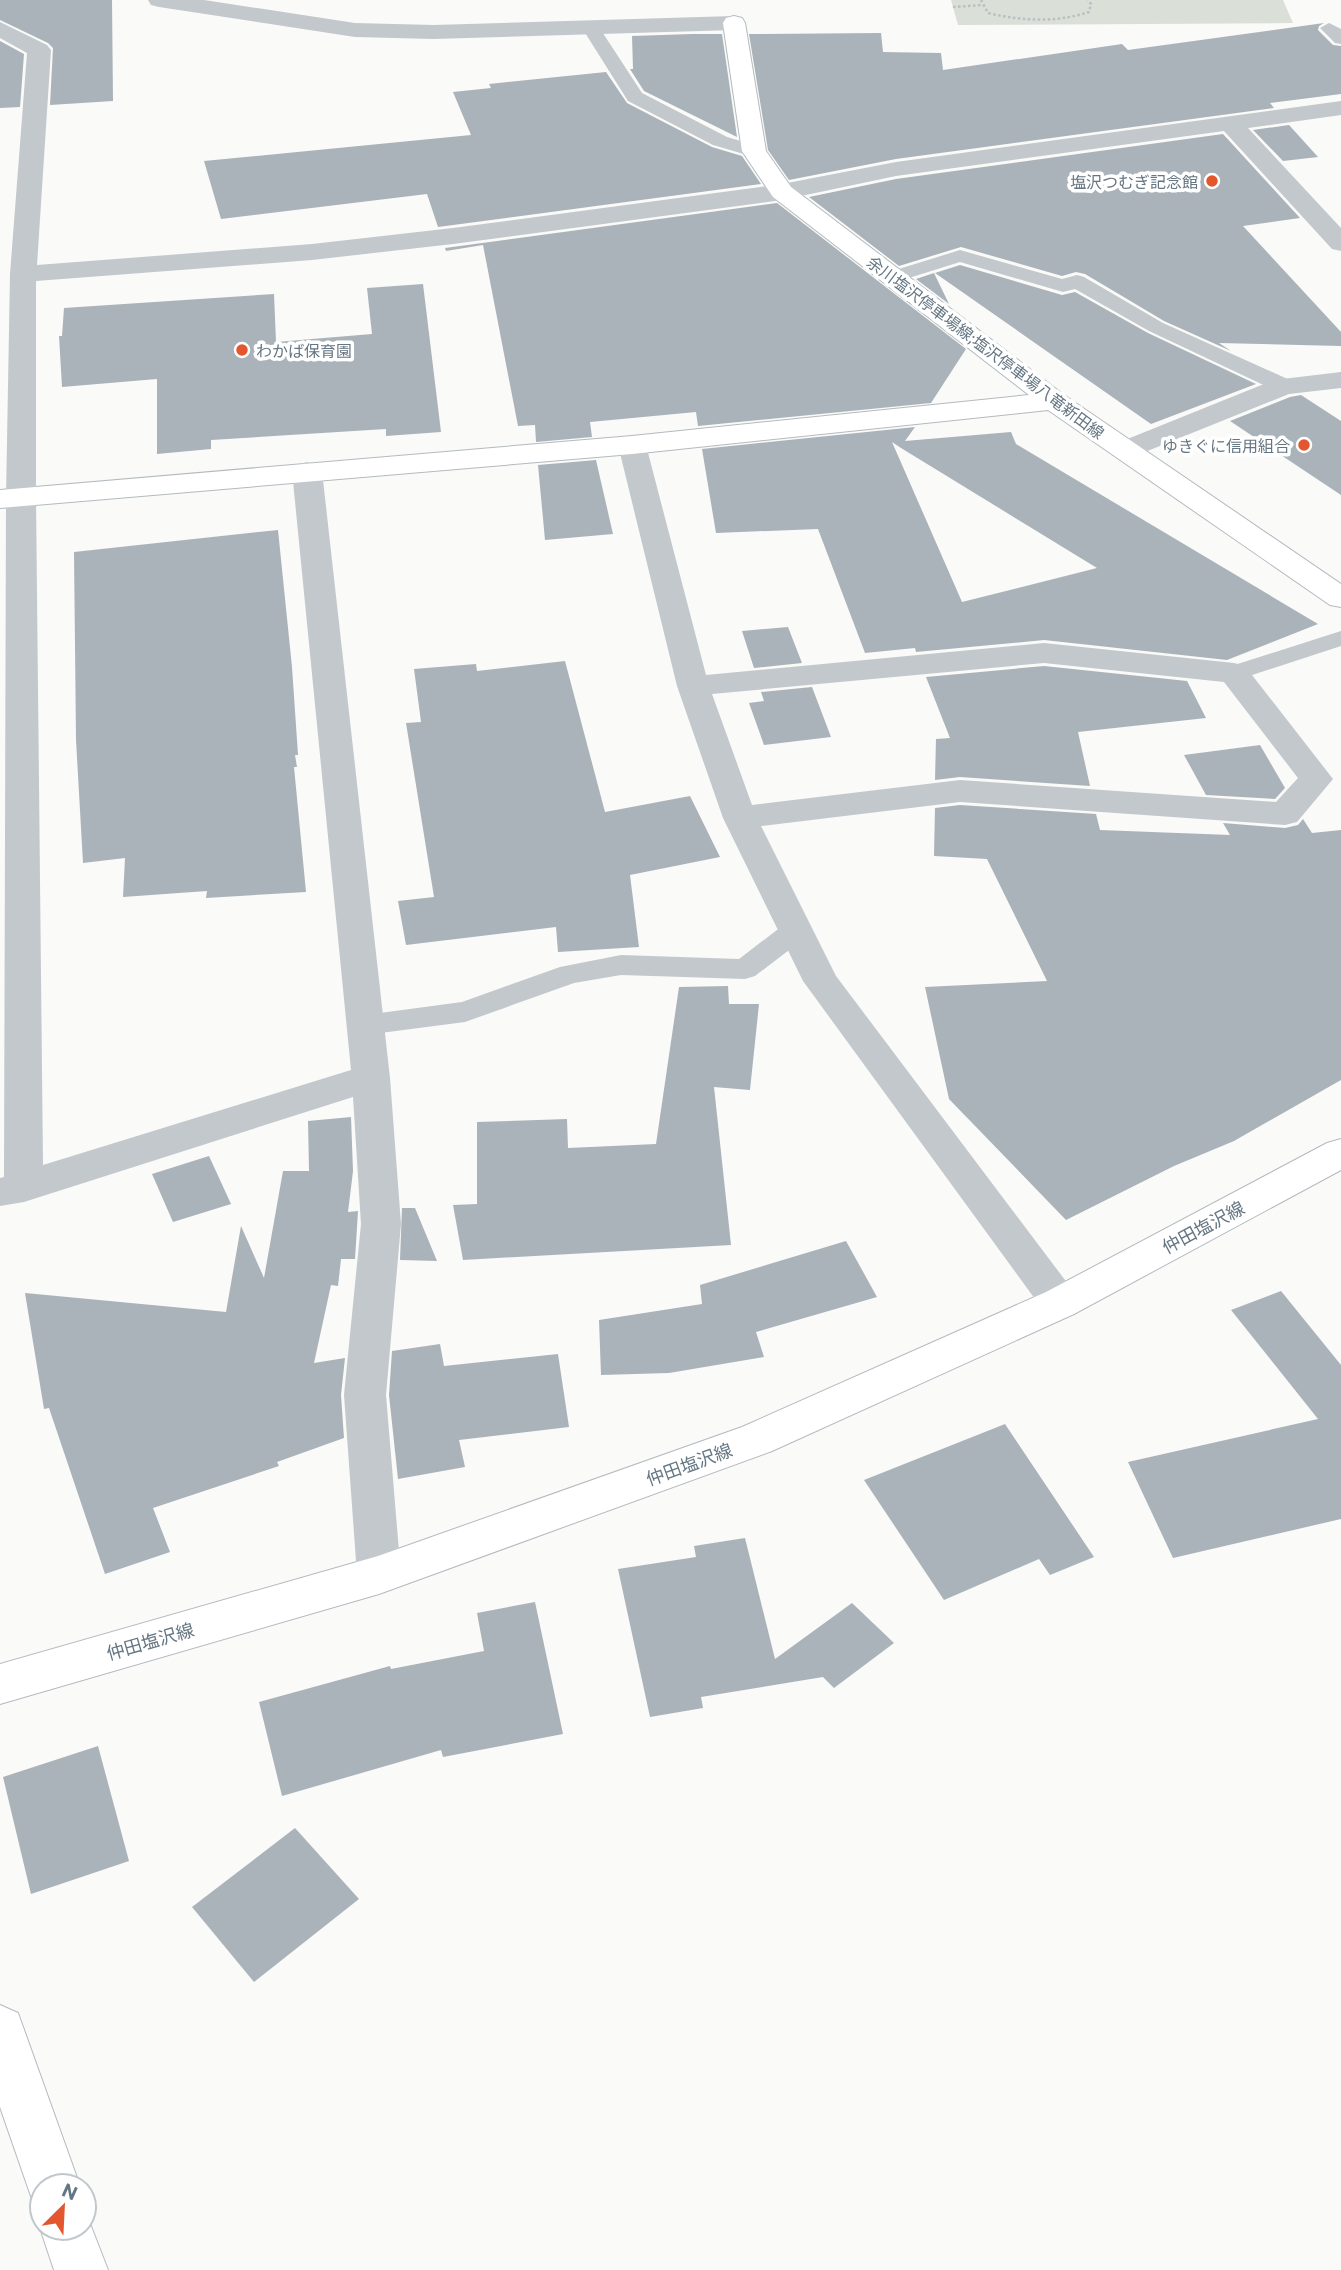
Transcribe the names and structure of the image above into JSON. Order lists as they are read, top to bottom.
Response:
{
  "streets": {
    "main road": ["余川塩沢停車場線;塩沢停車場八竜新田線", "仲田塩沢線"]
  },
  "places": ["塩沢つむぎ記念館", "わかば保育園", "ゆきぐに信用組合"],
  "north": "top right"
}
